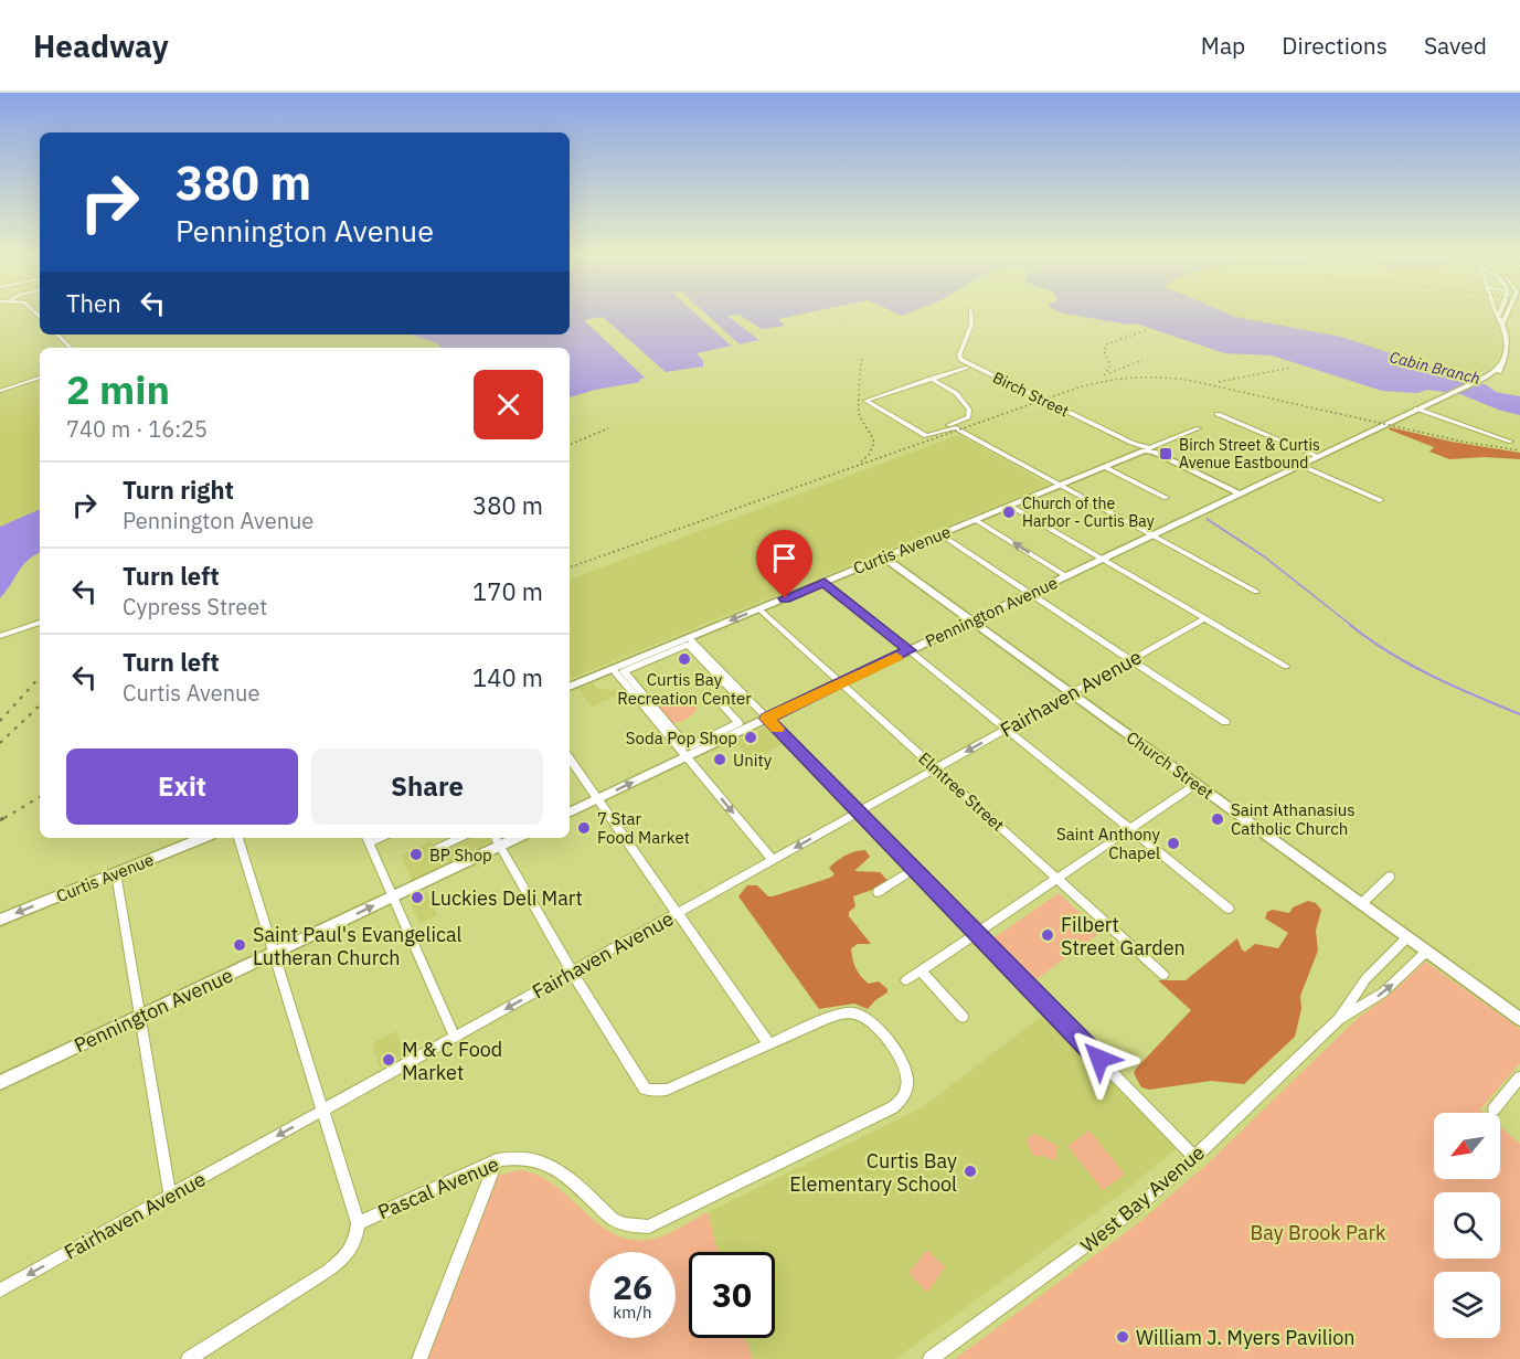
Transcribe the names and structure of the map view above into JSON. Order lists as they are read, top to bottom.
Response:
{
  "streets": {
    "main road": [
      "Birch Street",
      "Curtis Avenue",
      "Pennington Avenue",
      "Church Street"
    ],
    "street": [
      "Fairhaven Avenue",
      "Elmtree Street",
      "Pascal Avenue",
      "West Bay Avenue"
    ]
  },
  "crossings": [
    ["Birch Street", "Curtis Avenue"],
    ["Birch Street", "Pennington Avenue"],
    ["Curtis Avenue", "Church Street"],
    ["Curtis Avenue", "Elmtree Street"],
    ["Pennington Avenue", "Church Street"],
    ["Pennington Avenue", "Elmtree Street"],
    ["Fairhaven Avenue", "Church Street"],
    ["Fairhaven Avenue", "Elmtree Street"],
    ["Church Street", "West Bay Avenue"]
  ],
  "one_way": ["Fairhaven Avenue"],
  "water": ["Cabin Branch"],
  "parks": ["Bay Brook Park"],
  "places": {
    "transit": ["Birch Street & Curtis Avenue Eastbound"],
    "other": [
      "Church of the Harbor - Curtis Bay",
      "Curtis Bay Recreation Center",
      "Soda Pop Shop",
      "Unity",
      "Saint Athanasius Catholic Church",
      "7 Star Food Market",
      "Saint Anthony Chapel",
      "BP Shop",
      "Luckies Deli Mart",
      "Filbert Street Garden",
      "Saint Paul's Evangelical Lutheran Church",
      "M & C Food Market",
      "Curtis Bay Elementary School",
      "William J. Myers Pavilion"
    ]
  },
  "north": "bottom left",
  "page": {
    "header": "Headway",
    "nav": ["Map", "Directions", "Saved"],
    "turn": ["380 m", "Pennington Avenue"],
    "then": "Then",
    "heading": ["2 min", "740 m · 16:25"],
    "list": [
      {
        "name": "Turn right",
        "note": "Pennington Avenue",
        "value": "380 m"
      },
      {
        "name": "Turn left",
        "note": "Cypress Street",
        "value": "170 m"
      },
      {
        "name": "Turn left",
        "note": "Curtis Avenue",
        "value": "140 m"
      }
    ],
    "buttons": ["Exit", "Share"],
    "speed": "26 km/h",
    "limit": "30"
  }
}
